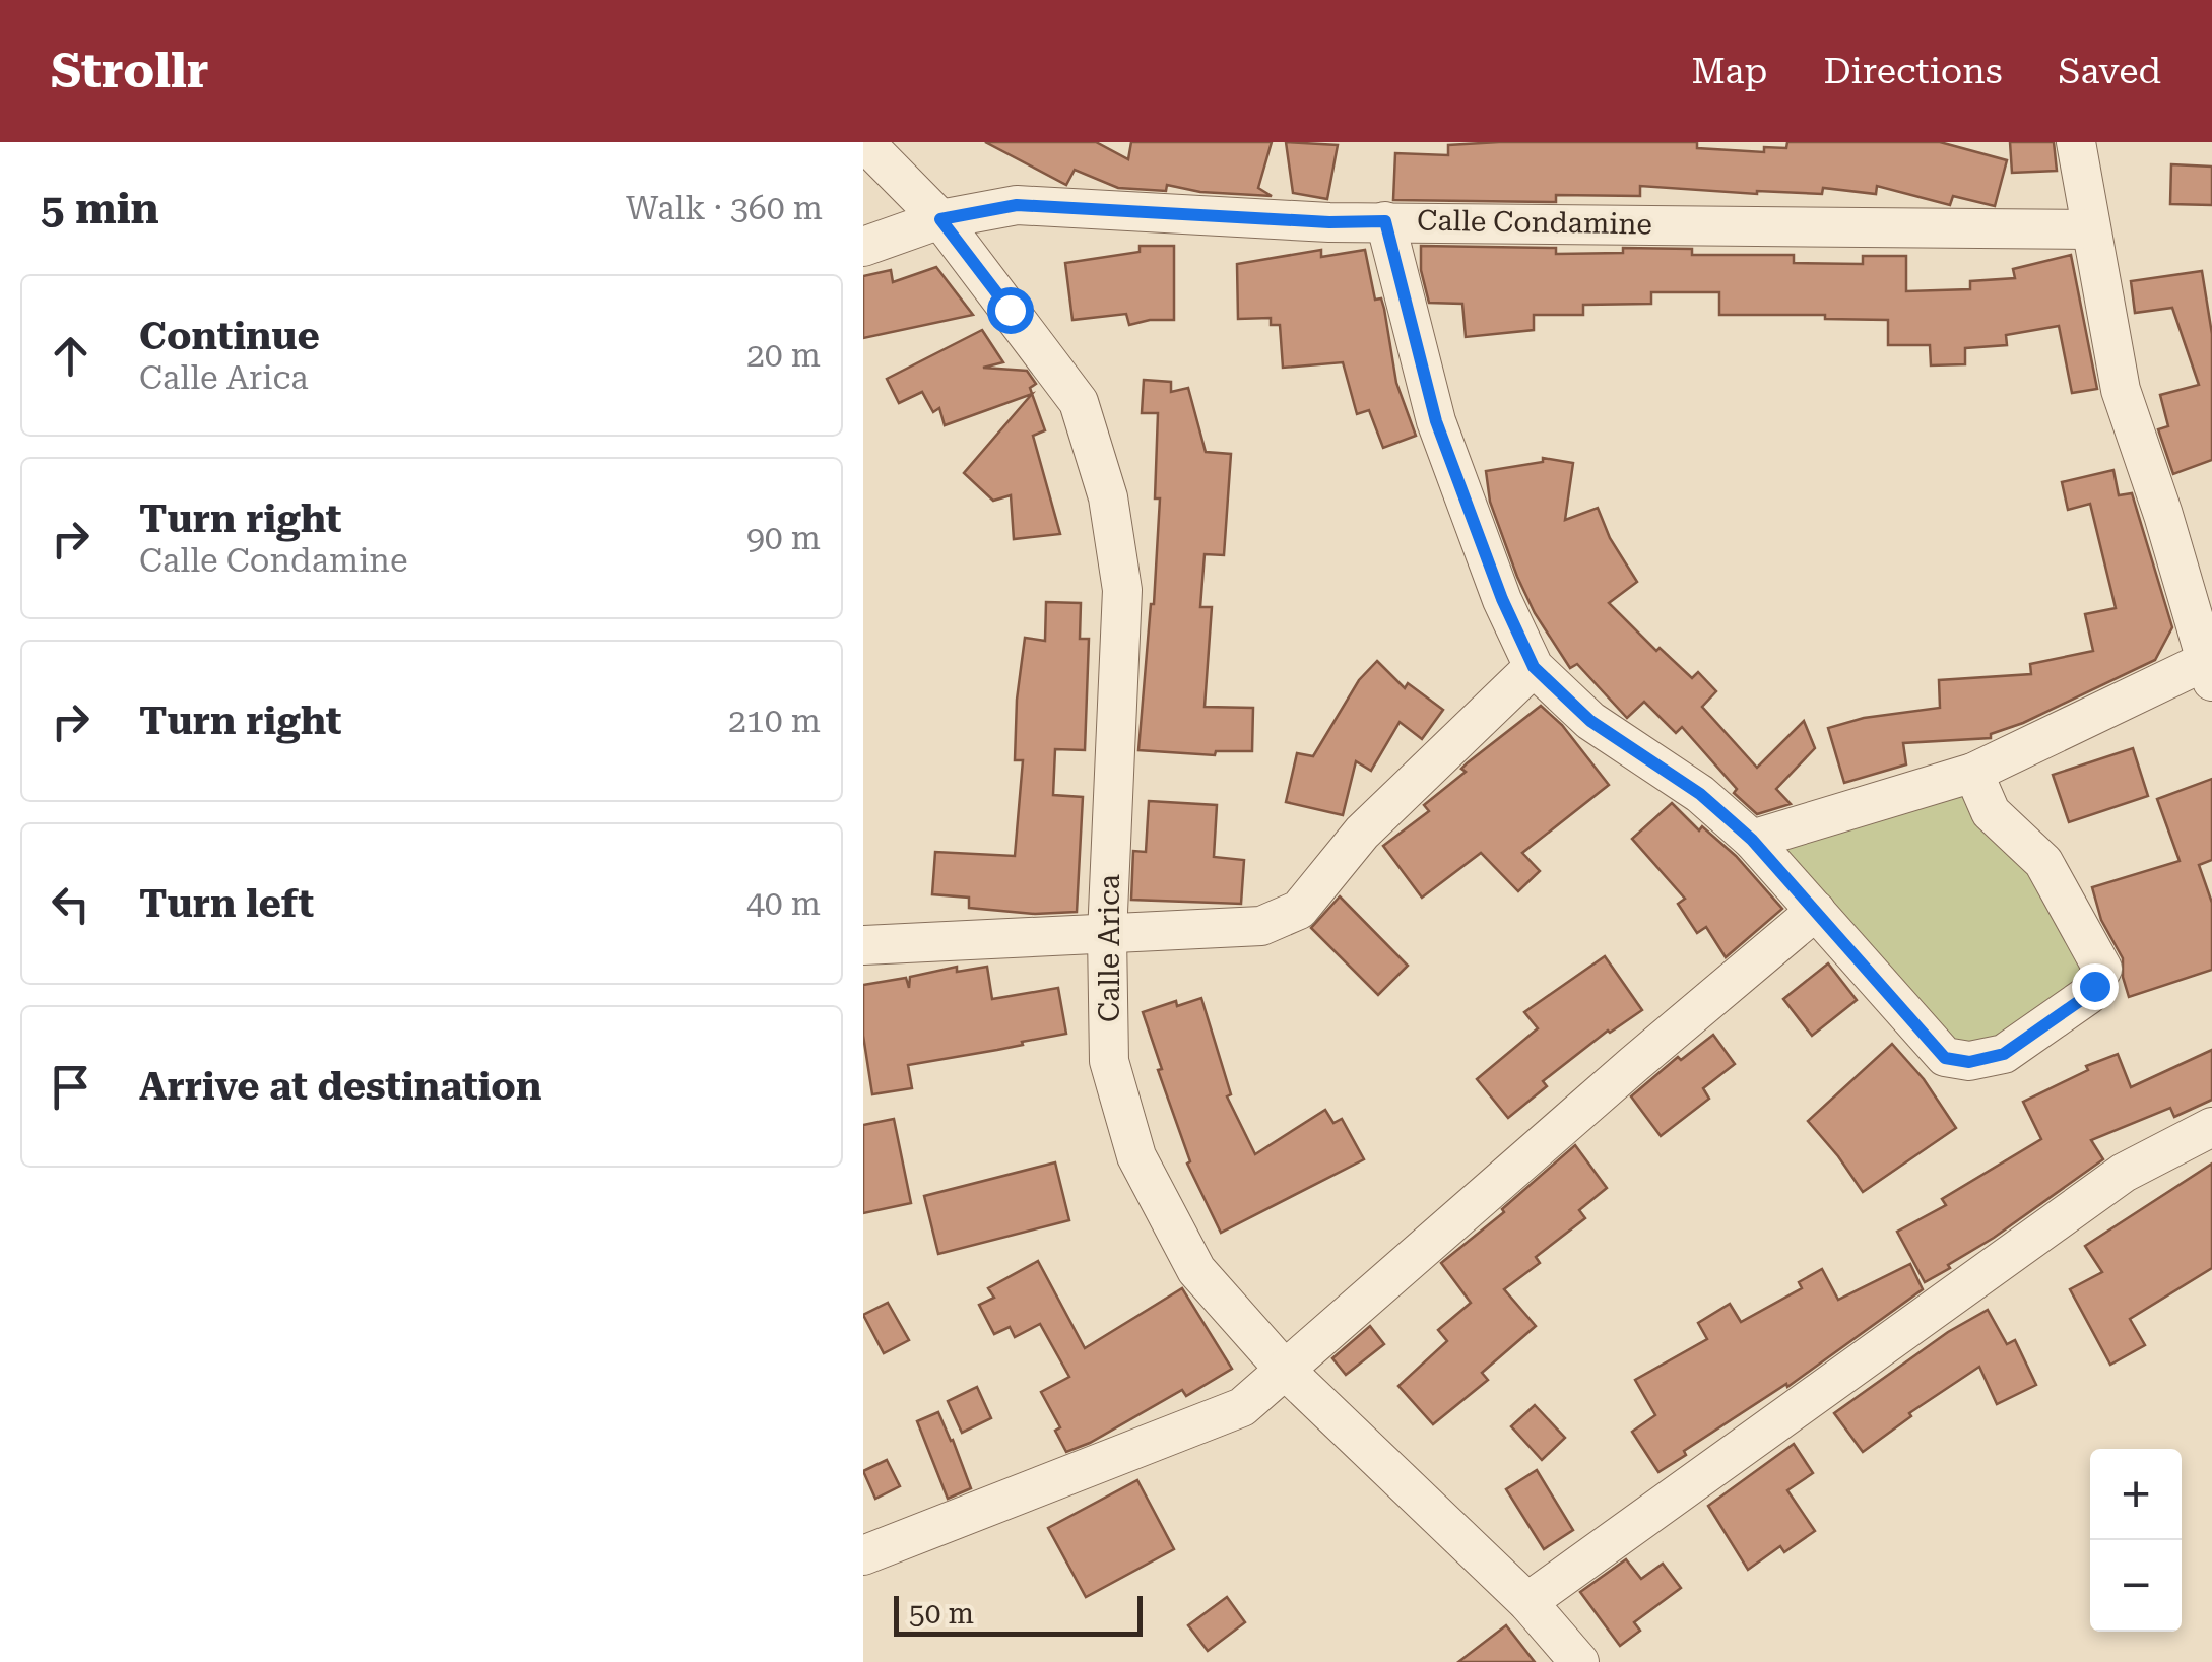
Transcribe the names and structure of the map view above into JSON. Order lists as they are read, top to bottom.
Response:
{
  "streets": {
    "street": ["Calle Condamine", "Calle Arica"]
  },
  "crossings": [
    ["Calle Condamine", "Calle Arica"]
  ],
  "scale_bar": "50 m",
  "page": {
    "header": "Strollr",
    "nav": ["Map", "Directions", "Saved"],
    "heading": ["5 min", "Walk · 360 m"],
    "list": [
      ["Continue", "Calle Arica", "20 m"],
      ["Turn right", "Calle Condamine", "90 m"],
      ["Turn right", "210 m"],
      ["Turn left", "40 m"],
      "Arrive at destination"
    ],
    "map_buttons": ["+", "−"],
    "scale": "50 m"
  }
}
